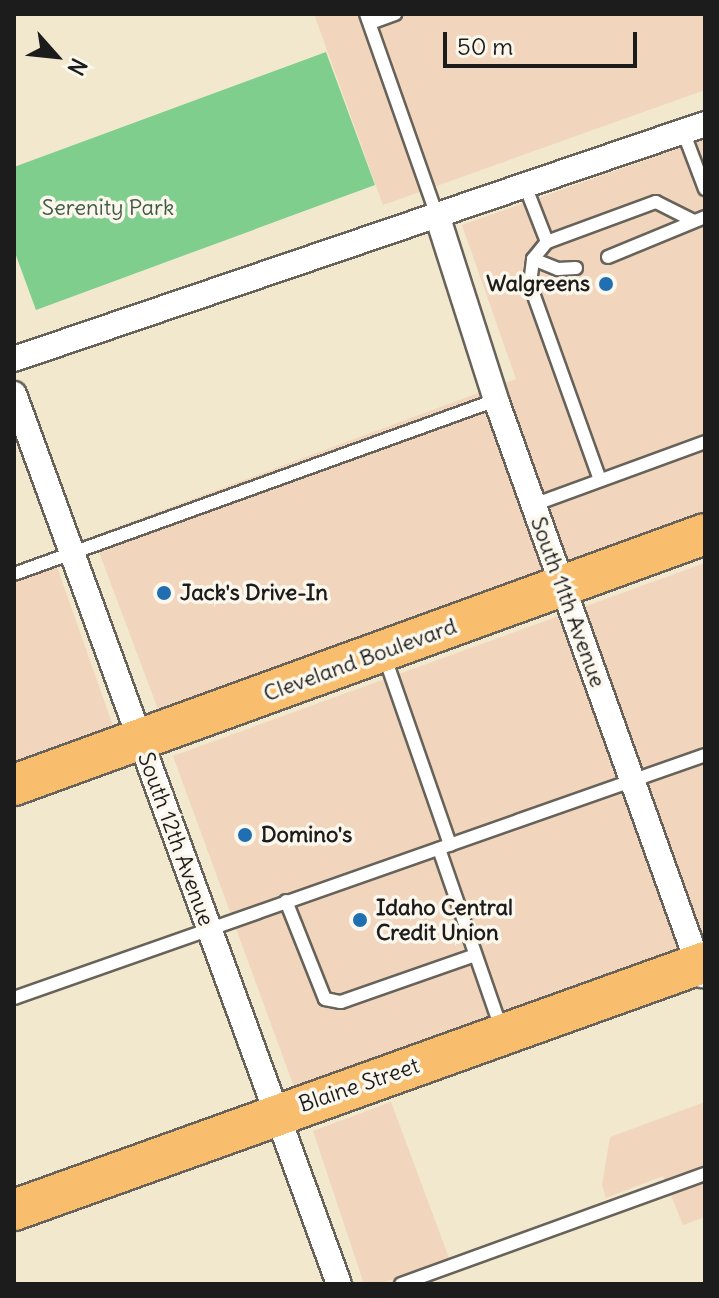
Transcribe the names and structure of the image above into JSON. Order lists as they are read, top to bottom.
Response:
{
  "streets": {
    "main road": ["Cleveland Boulevard", "Blaine Street"],
    "street": ["South 11th Avenue", "South 12th Avenue"]
  },
  "crossings": [
    ["South 11th Avenue", "Cleveland Boulevard"],
    ["South 11th Avenue", "Blaine Street"],
    ["Cleveland Boulevard", "South 12th Avenue"],
    ["South 12th Avenue", "Blaine Street"]
  ],
  "parks": ["Serenity Park"],
  "places": [
    "Walgreens",
    "Jack's Drive-In",
    "Domino's",
    "Idaho Central Credit Union"
  ],
  "scale_bar": "50 m",
  "north": "bottom right"
}
